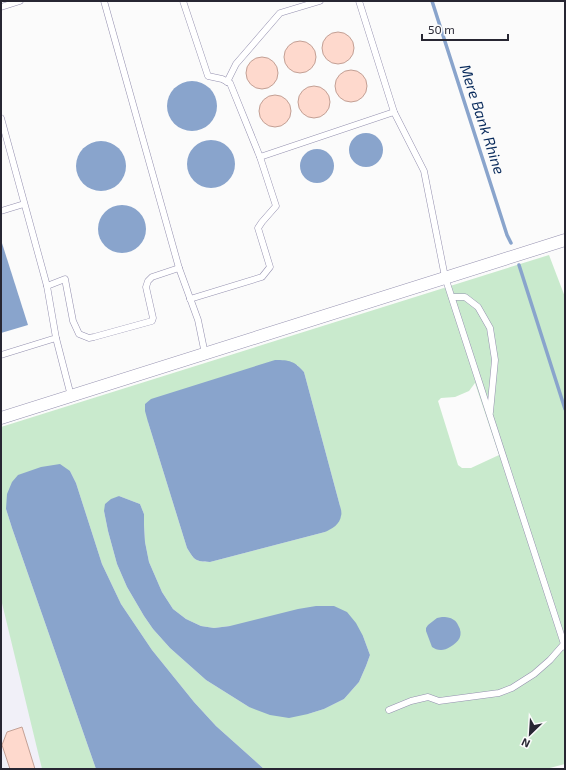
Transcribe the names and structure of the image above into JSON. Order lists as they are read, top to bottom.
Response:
{
  "water": ["Mere Bank Rhine"],
  "scale_bar": "50 m",
  "north": "bottom left"
}
